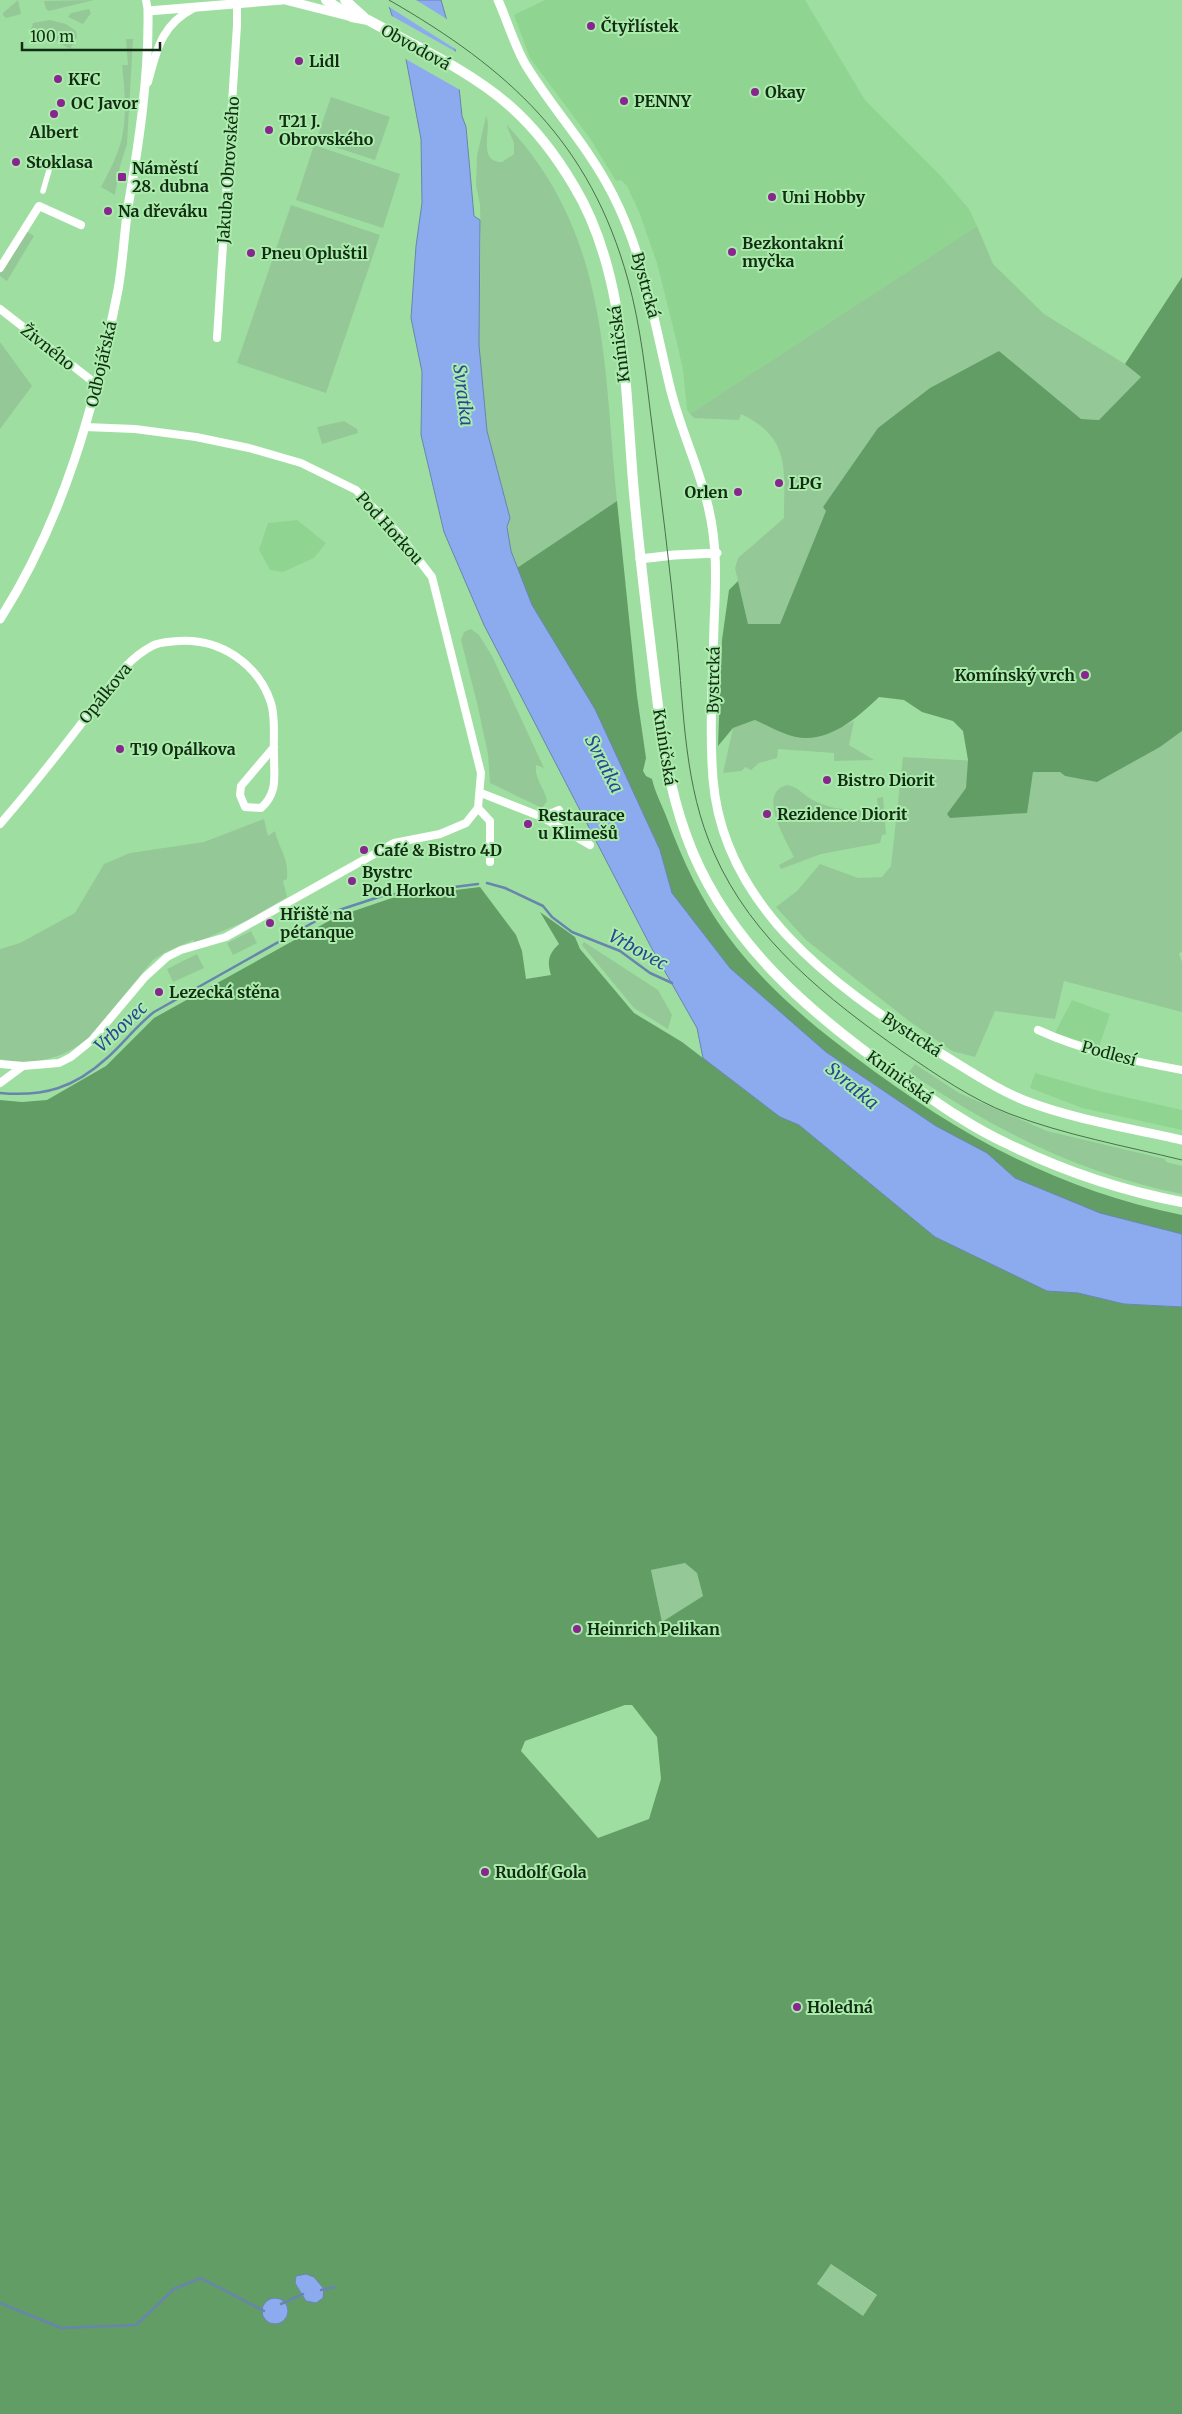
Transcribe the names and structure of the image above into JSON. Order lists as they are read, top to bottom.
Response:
{
  "streets": {
    "main road": ["Obvodová", "Kníničská"],
    "street": [
      "Jakuba Obrovského",
      "Bystrcká",
      "Živného",
      "Odbojářská",
      "Pod Horkou",
      "Opálkova",
      "Podlesí"
    ]
  },
  "crossings": [
    ["Obvodová", "Kníničská"],
    ["Živného", "Odbojářská"],
    ["Odbojářská", "Pod Horkou"]
  ],
  "water": ["Svratka", "Vrbovec"],
  "places": {
    "other": [
      "Čtyřlístek",
      "Lidl",
      "KFC",
      "Okay",
      "PENNY",
      "OC Javor",
      "Albert",
      "T21 J. Obrovského",
      "Stoklasa",
      "Uni Hobby",
      "Na dřeváku",
      "Bezkontakní myčka",
      "Pneu Opluštil",
      "LPG",
      "Orlen",
      "Komínský vrch",
      "T19 Opálkova",
      "Bistro Diorit",
      "Rezidence Diorit",
      "Restaurace u Klimešů",
      "Café & Bistro 4D",
      "Bystrc Pod Horkou",
      "Hřiště na pétanque",
      "Lezecká stěna",
      "Heinrich Pelikan",
      "Rudolf Gola",
      "Holedná"
    ],
    "transit": ["Náměstí 28. dubna"]
  },
  "scale_bar": "100 m"
}
